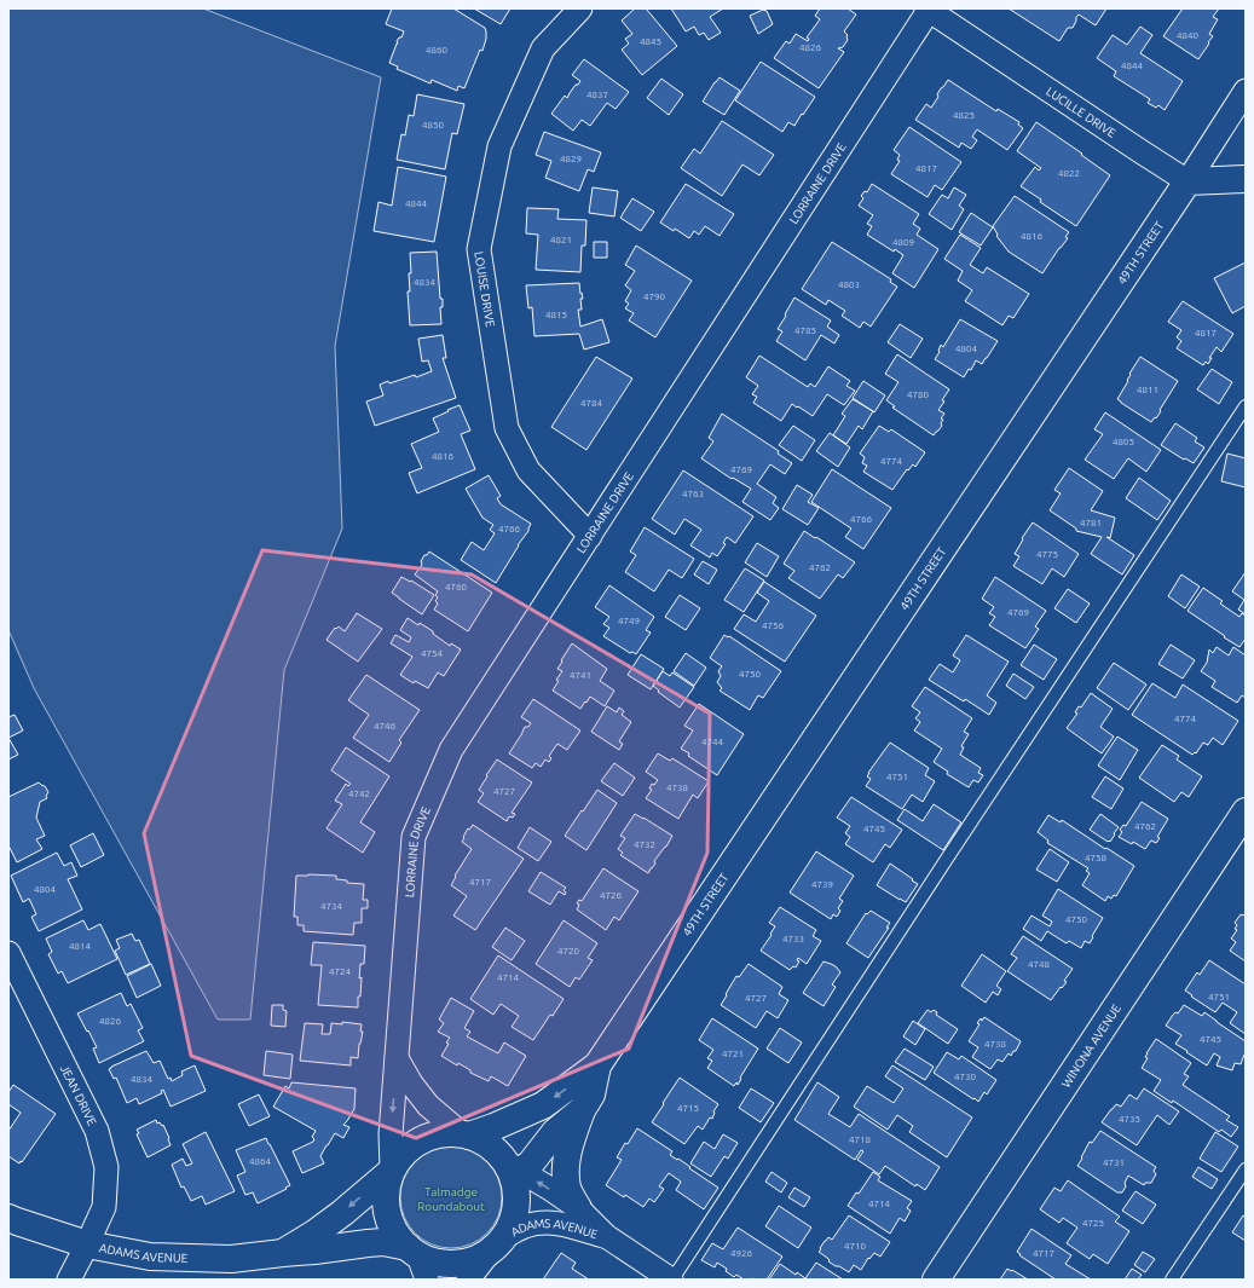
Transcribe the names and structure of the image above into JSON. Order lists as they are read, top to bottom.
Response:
{
  "streets": {
    "street": [
      "LUCILLE DRIVE",
      "LORRAINE DRIVE",
      "49TH STREET",
      "LOUISE DRIVE",
      "WINONA AVENUE",
      "JEAN DRIVE",
      "ADAMS AVENUE"
    ]
  },
  "crossings": [
    ["LUCILLE DRIVE", "LORRAINE DRIVE"],
    ["LUCILLE DRIVE", "49TH STREET"],
    ["LORRAINE DRIVE", "49TH STREET"],
    ["LORRAINE DRIVE", "LOUISE DRIVE"],
    ["LORRAINE DRIVE", "ADAMS AVENUE"],
    ["49TH STREET", "ADAMS AVENUE"],
    ["JEAN DRIVE", "ADAMS AVENUE"]
  ],
  "parks": ["Talmadge Roundabout"],
  "house_numbers": [
    "4840",
    "4845",
    "4826",
    "4860",
    "4844",
    "4837",
    "4825",
    "4850",
    "4829",
    "4817",
    "4822",
    "4844",
    "4816",
    "4821",
    "4809",
    "4834",
    "4803",
    "4790",
    "4815",
    "4785",
    "4817",
    "4804",
    "4811",
    "4780",
    "4784",
    "4805",
    "4816",
    "4774",
    "4769",
    "4763",
    "4766",
    "4781",
    "4766",
    "4775",
    "4762",
    "4760",
    "4769",
    "4749",
    "4756",
    "4754",
    "4750",
    "4741",
    "4774",
    "4746",
    "4744",
    "4751",
    "4738",
    "4727",
    "4742",
    "4762",
    "4745",
    "4732",
    "4758",
    "4717",
    "4739",
    "4804",
    "4726",
    "4734",
    "4750",
    "4733",
    "4814",
    "4720",
    "4748",
    "4724",
    "4714",
    "4751",
    "4727",
    "4826",
    "4745",
    "4738",
    "4721",
    "4730",
    "4834",
    "4715",
    "4735",
    "4718",
    "4864",
    "4731",
    "4714",
    "4725",
    "4710",
    "4926",
    "4717"
  ]
}
